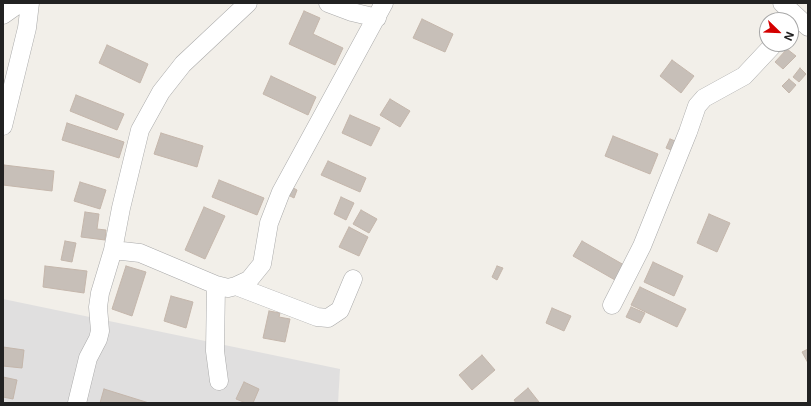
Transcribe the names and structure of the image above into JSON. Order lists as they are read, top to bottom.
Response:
{
  "north": "bottom right"
}
